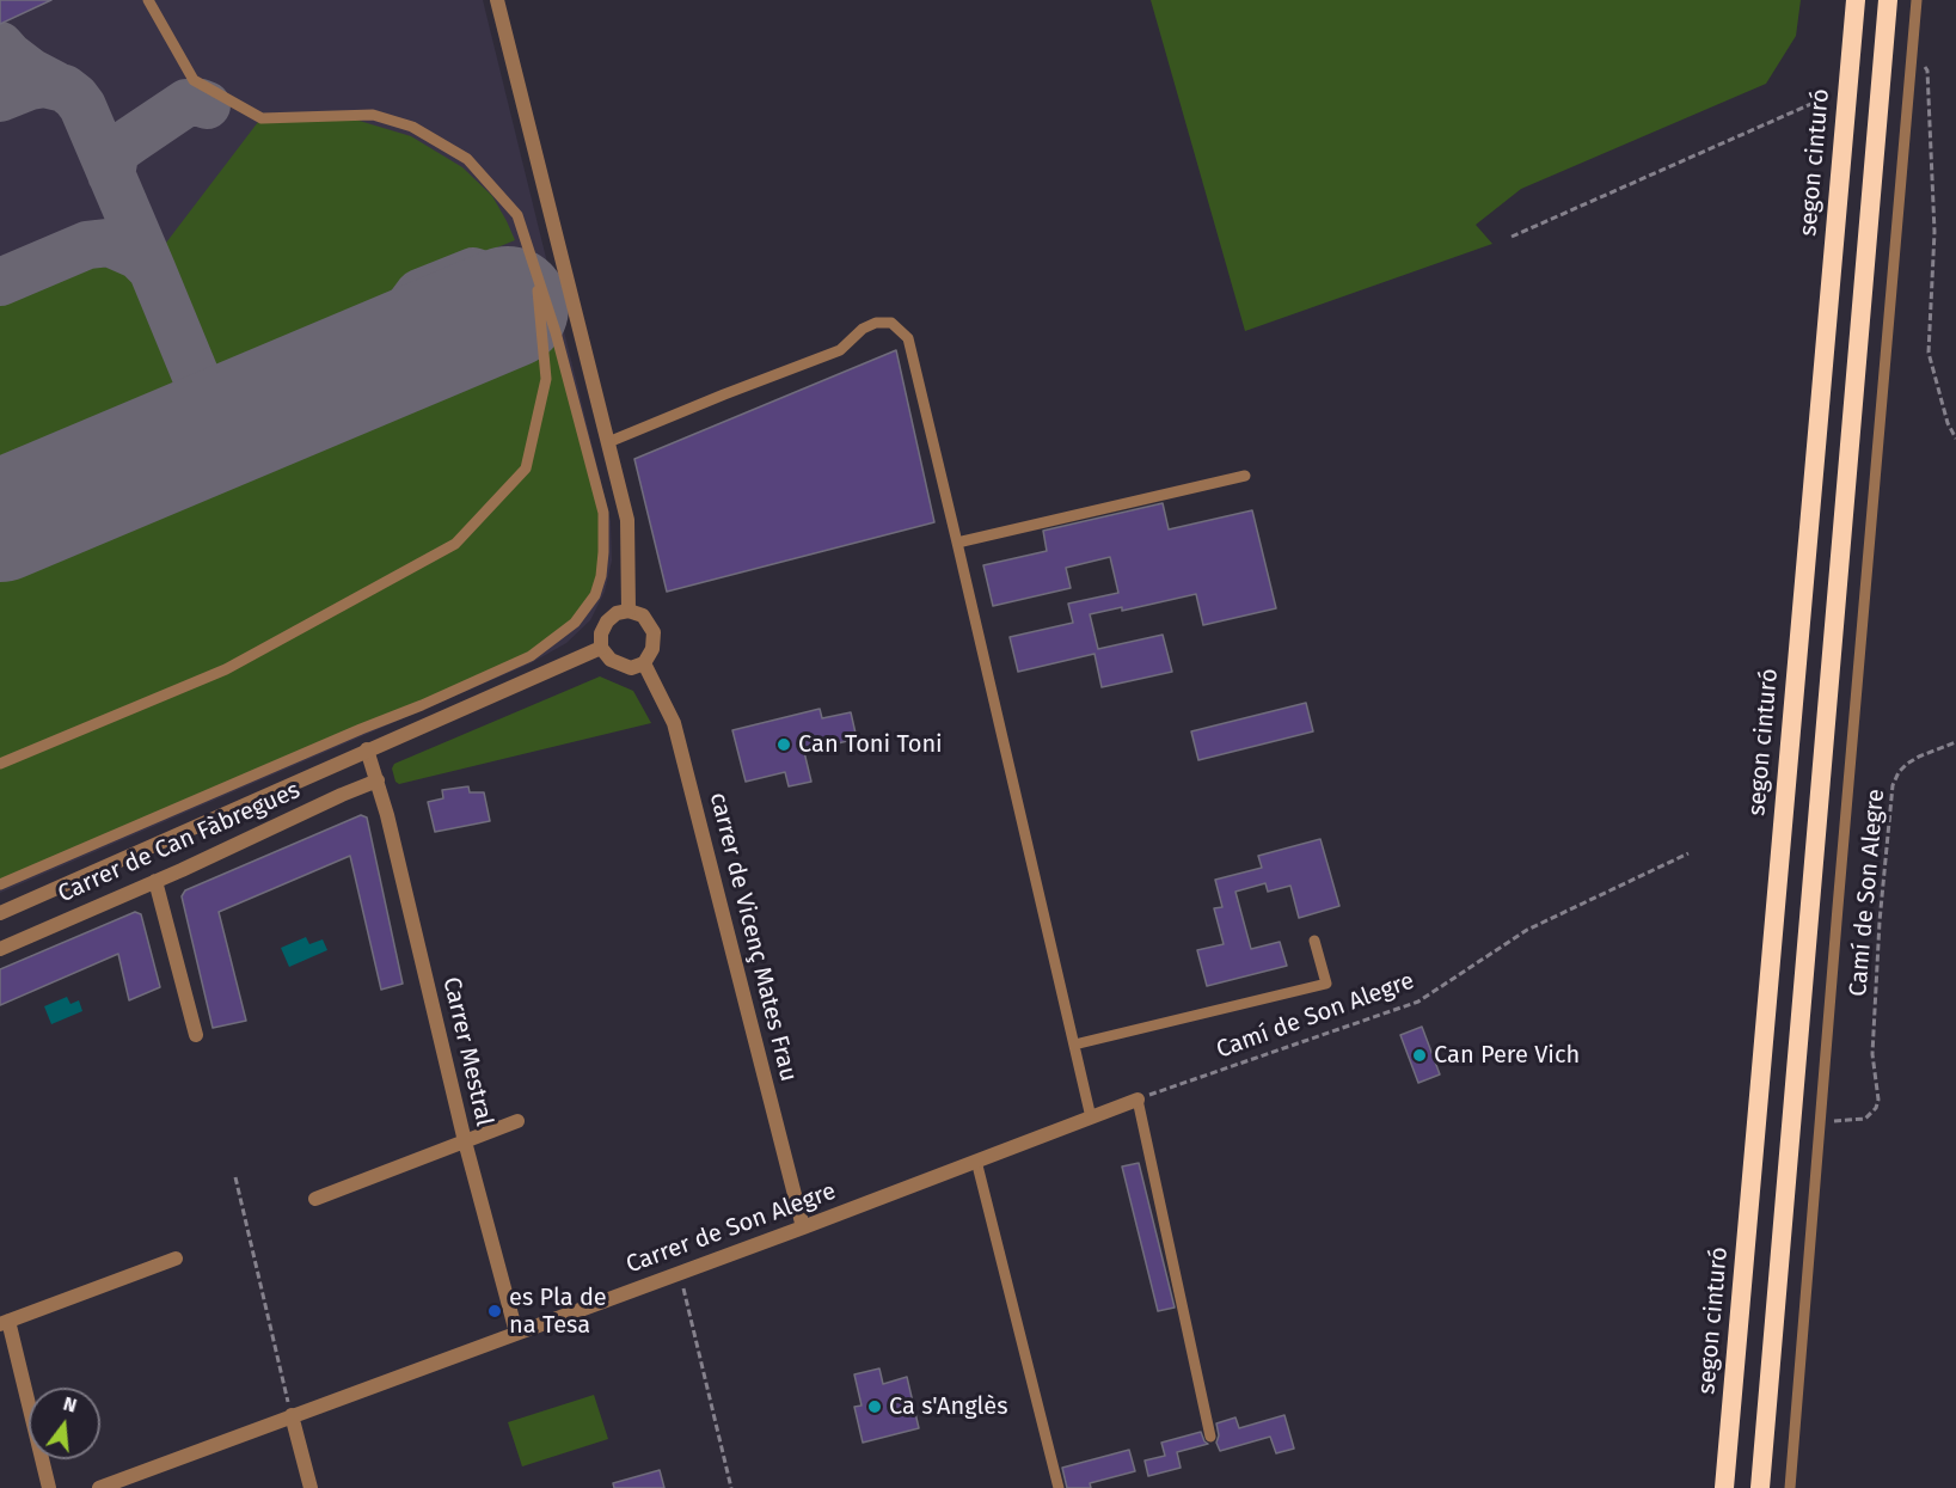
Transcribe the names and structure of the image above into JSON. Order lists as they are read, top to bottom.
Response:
{
  "streets": {
    "highway": ["segon cinturó"],
    "street": [
      "Carrer de Can Fàbregues",
      "carrer de Vicenç Mates Frau",
      "Carrer Mestral",
      "Carrer de Son Alegre"
    ],
    "path": ["Camí de Son Alegre"]
  },
  "crossings": [
    ["Carrer de Can Fàbregues", "Carrer Mestral"],
    ["Camí de Son Alegre", "Carrer de Son Alegre"],
    ["carrer de Vicenç Mates Frau", "Carrer de Son Alegre"],
    ["Carrer Mestral", "Carrer de Son Alegre"]
  ],
  "places": [
    "Can Toni Toni",
    "Can Pere Vich",
    "es Pla de na Tesa",
    "Ca s'Anglès"
  ],
  "north": "top"
}
